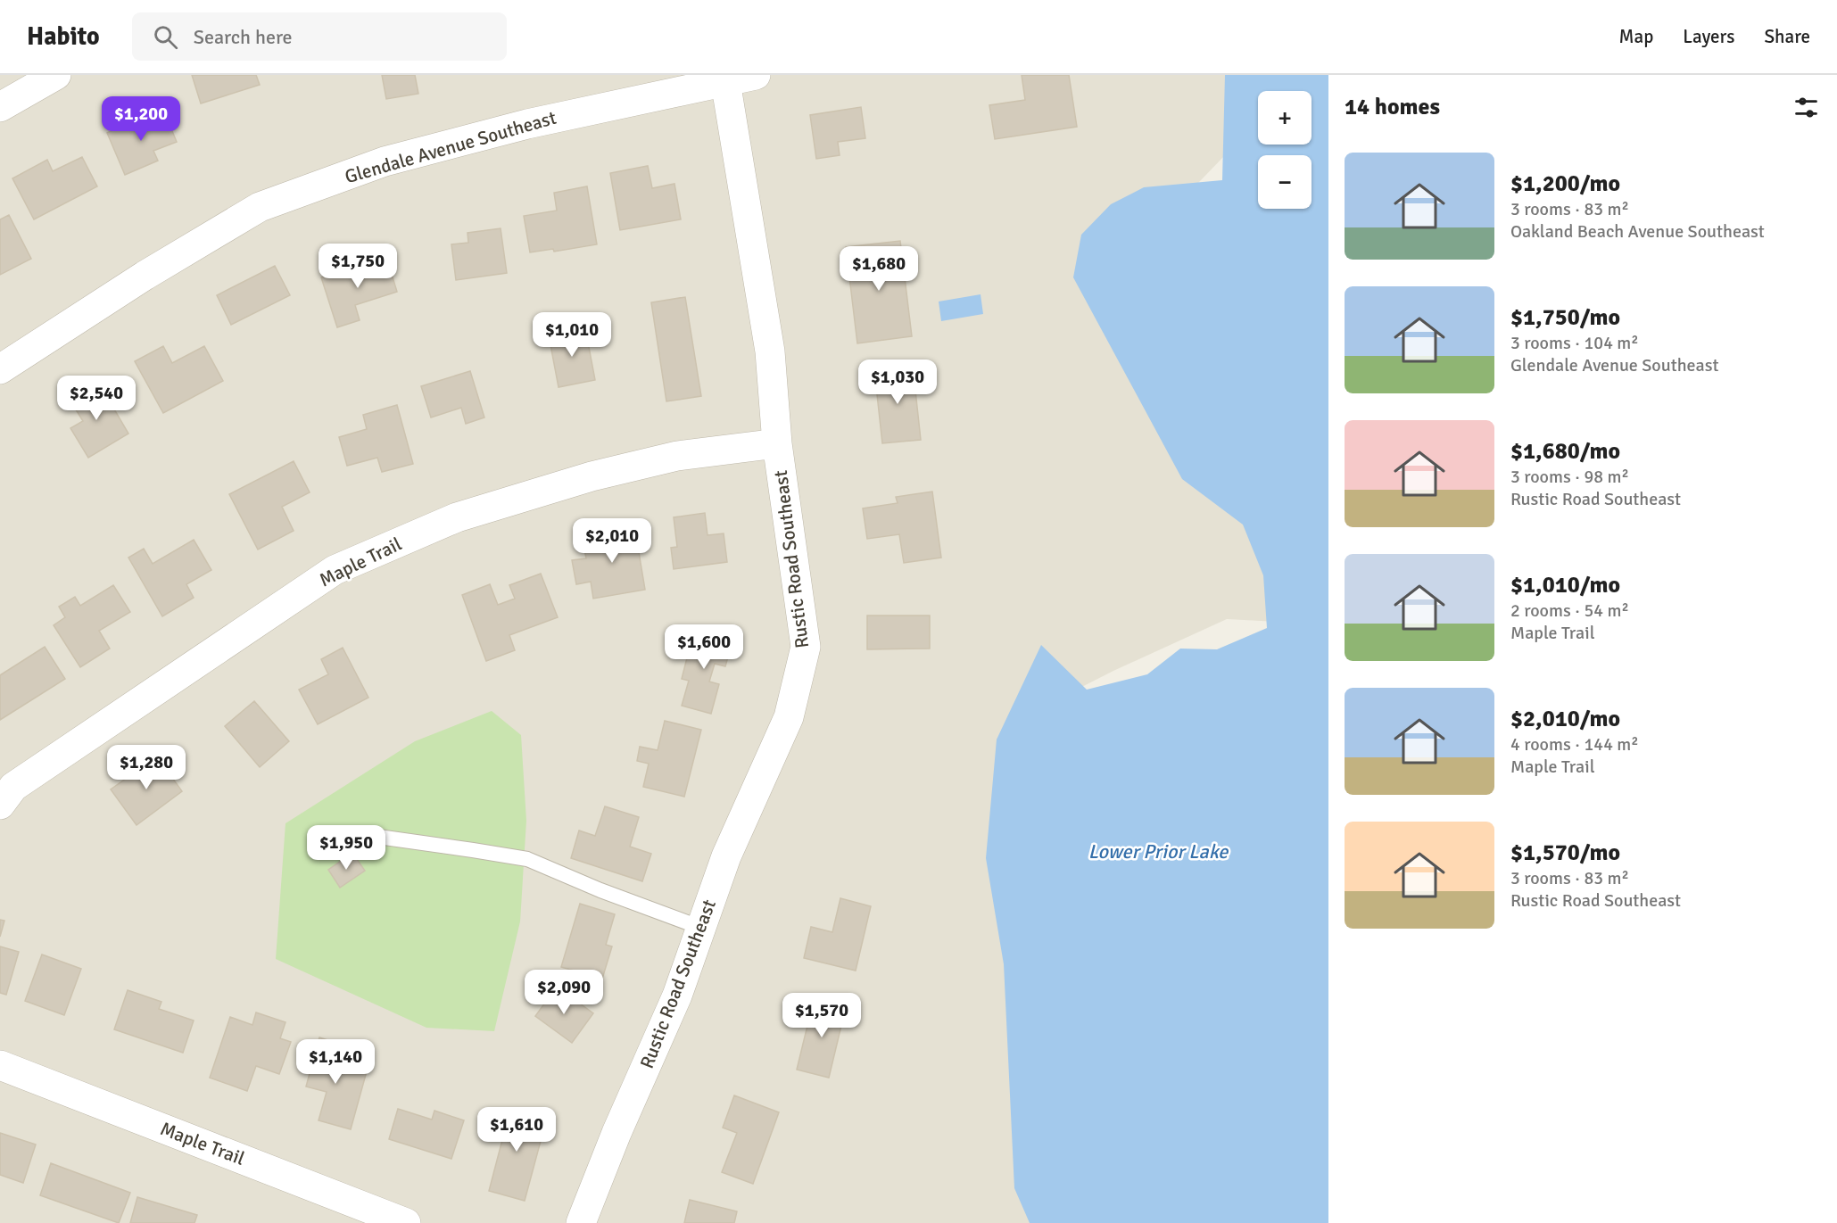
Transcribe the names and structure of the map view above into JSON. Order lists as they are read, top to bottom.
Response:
{
  "streets": {
    "street": ["Glendale Avenue Southeast", "Rustic Road Southeast", "Maple Trail"]
  },
  "crossings": [
    ["Glendale Avenue Southeast", "Rustic Road Southeast"],
    ["Rustic Road Southeast", "Maple Trail"]
  ],
  "water": ["Lower Prior Lake"],
  "page": {
    "header": "Habito",
    "search": "Search here",
    "nav": ["Map", "Layers", "Share"],
    "heading": "14 homes",
    "map_buttons": ["+", "−"],
    "price": [
      "$1,200",
      "$1,750",
      "$1,680",
      "$1,010",
      "$1,030",
      "$2,540",
      "$2,010",
      "$1,600",
      "$1,280",
      "$1,950",
      "$2,090",
      "$1,570",
      "$1,140",
      "$1,610"
    ],
    "list": [
      {
        "name": "$1,200/mo",
        "note": "3 rooms · 83 m² · Oakland Beach Avenue Southeast"
      },
      {
        "name": "$1,750/mo",
        "note": "3 rooms · 104 m² · Glendale Avenue Southeast"
      },
      {
        "name": "$1,680/mo",
        "note": "3 rooms · 98 m² · Rustic Road Southeast"
      },
      {
        "name": "$1,010/mo",
        "note": "2 rooms · 54 m² · Maple Trail"
      },
      {
        "name": "$2,010/mo",
        "note": "4 rooms · 144 m² · Maple Trail"
      },
      {
        "name": "$1,570/mo",
        "note": "3 rooms · 83 m² · Rustic Road Southeast"
      }
    ]
  }
}
